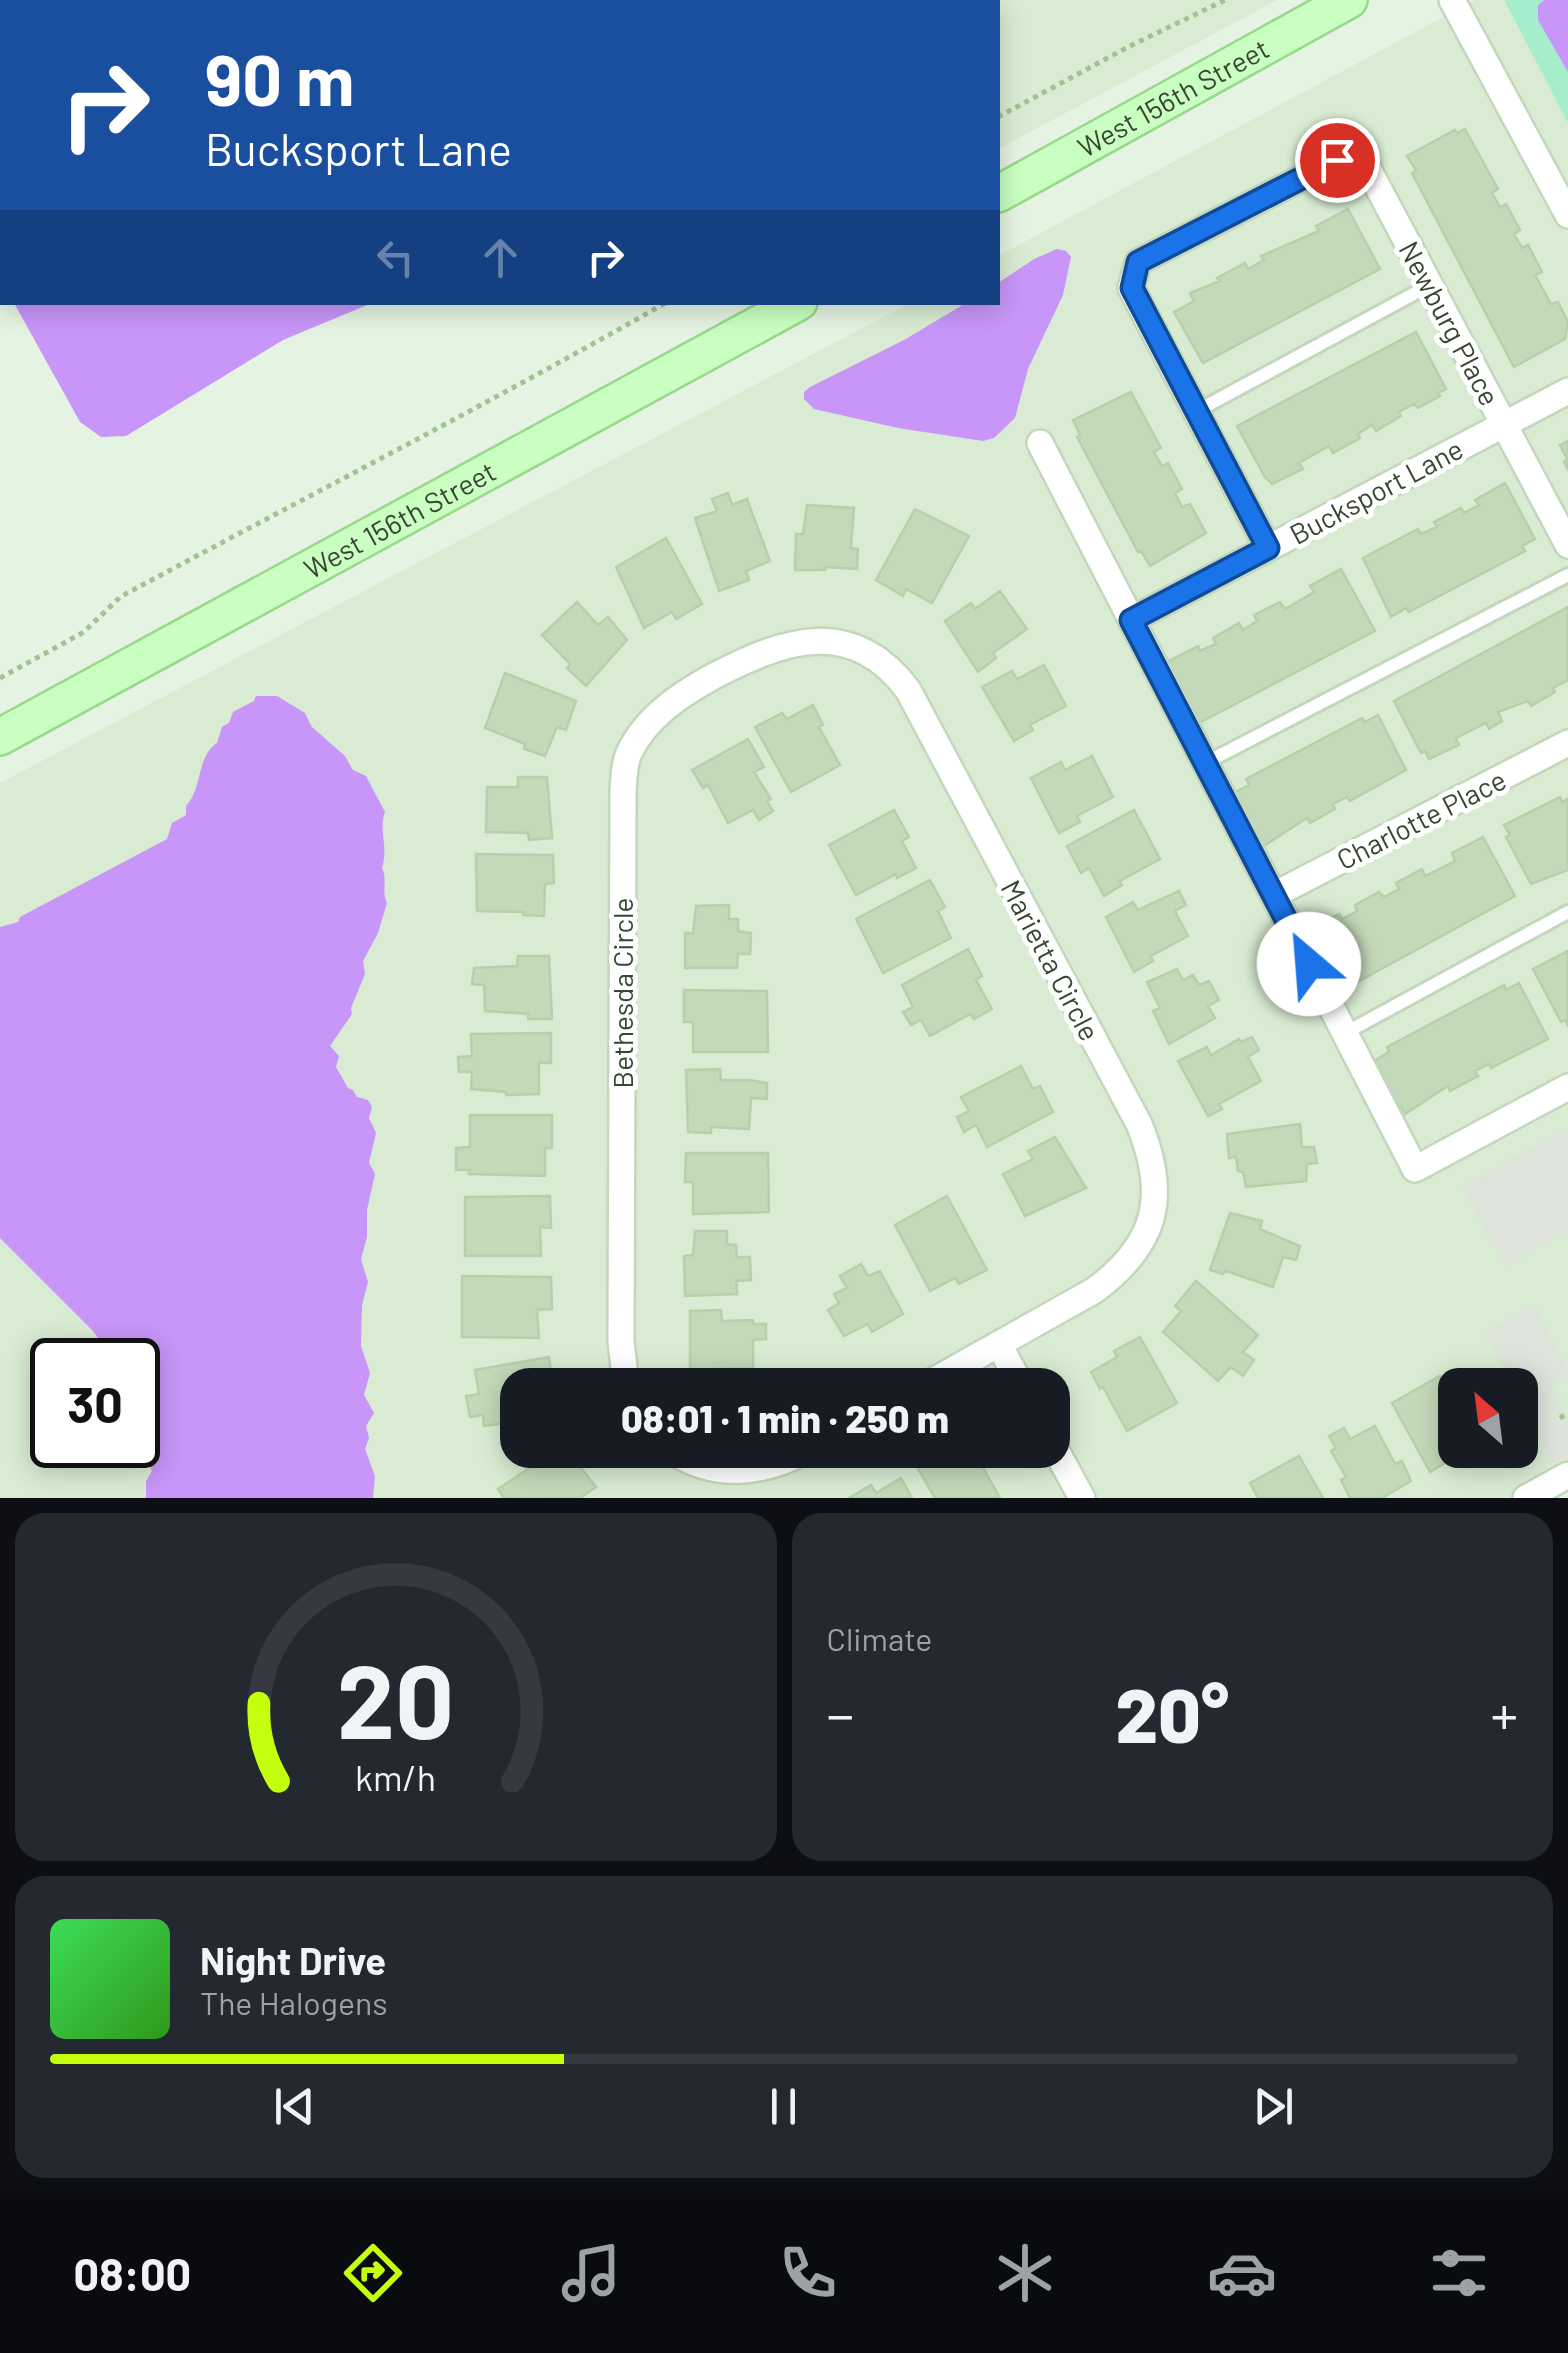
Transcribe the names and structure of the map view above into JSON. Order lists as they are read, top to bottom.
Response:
{
  "streets": {
    "street": [
      "West 156th Street",
      "Newburg Place",
      "Bucksport Lane",
      "Charlotte Place",
      "Marietta Circle",
      "Bethesda Circle"
    ]
  },
  "crossings": [
    ["Newburg Place", "Bucksport Lane"],
    ["Marietta Circle", "Bethesda Circle"]
  ],
  "north": "top left",
  "page": {
    "turn": ["90 m", "Bucksport Lane"],
    "limit": "30",
    "trip": "08:01 · 1 min · 250 m",
    "tile": "Climate",
    "heat": ["−", "20°", "+"],
    "song": ["Night Drive", "The Halogens"],
    "tabs": "08:00",
    "gauge": ["20", "km/h"]
  }
}
